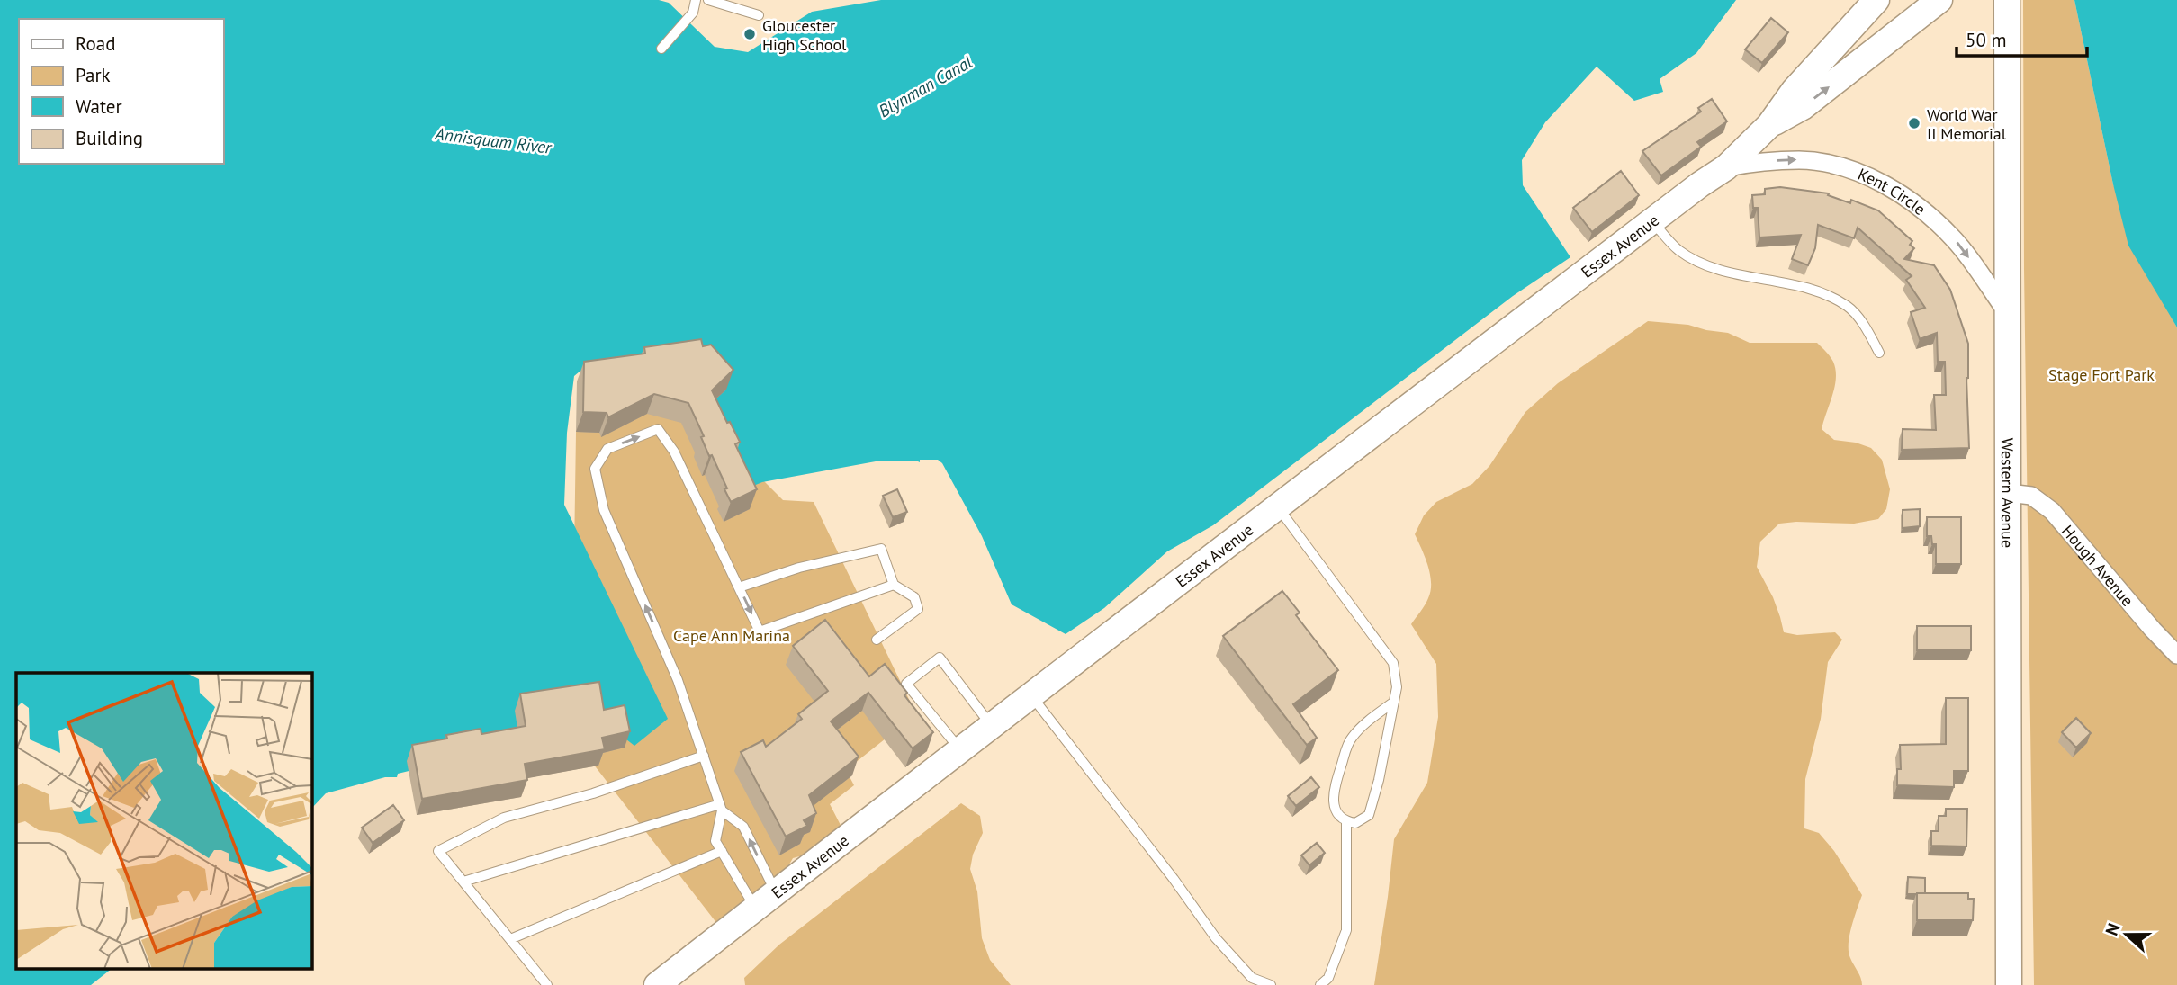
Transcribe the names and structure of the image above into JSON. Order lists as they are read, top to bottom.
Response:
{
  "streets": {
    "street": [
      "Kent Circle",
      "Essex Avenue",
      "Western Avenue",
      "Hough Avenue"
    ]
  },
  "crossings": [
    ["Kent Circle", "Essex Avenue"],
    ["Kent Circle", "Western Avenue"],
    ["Western Avenue", "Hough Avenue"]
  ],
  "one_way": ["Kent Circle"],
  "water": ["Blynman Canal", "Annisquam River"],
  "parks": ["Stage Fort Park", "Cape Ann Marina"],
  "places": ["Gloucester High School", "World War II Memorial"],
  "legend": [
    "Road",
    "Park",
    "Water",
    "Building"
  ],
  "scale_bar": "50 m",
  "north": "left"
}
